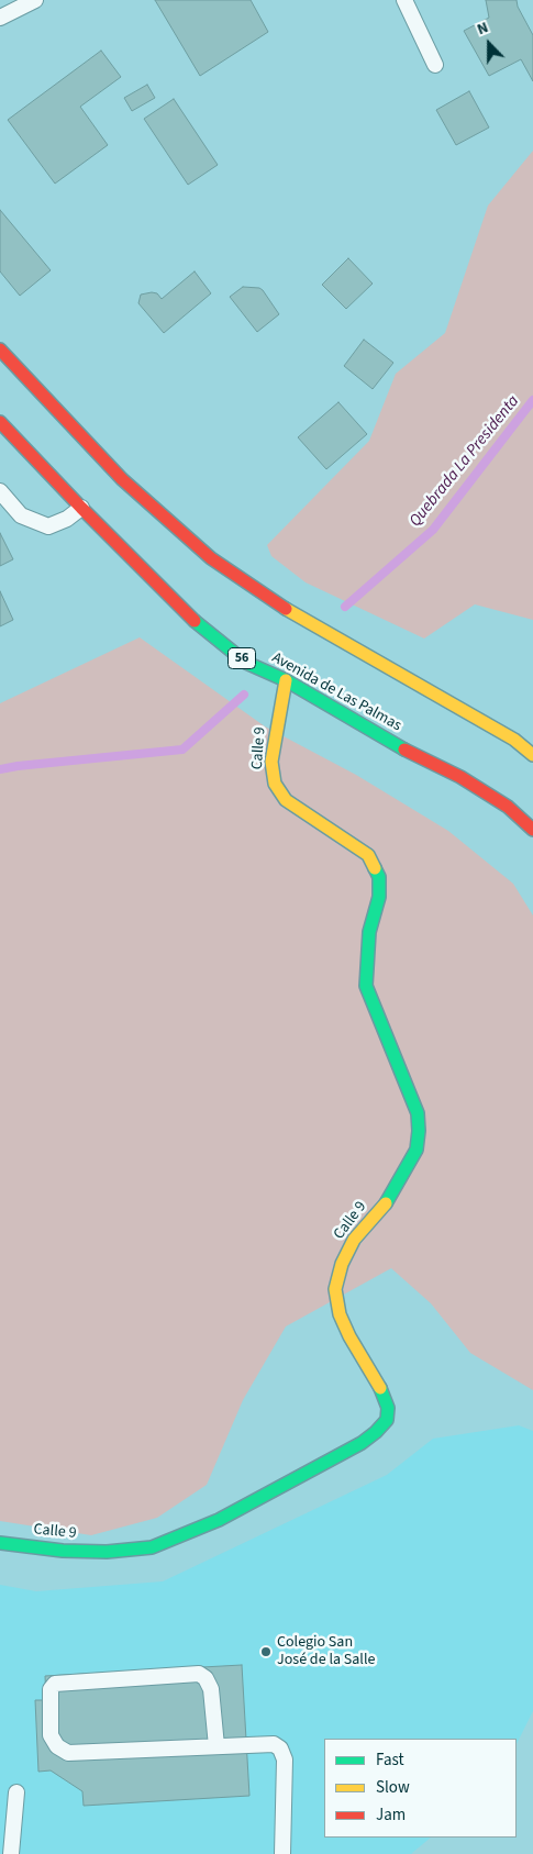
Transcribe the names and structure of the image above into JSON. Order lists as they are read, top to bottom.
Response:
{
  "streets": {
    "main road": ["56", "Avenida de Las Palmas", "Calle 9"]
  },
  "crossings": [
    ["Avenida de Las Palmas", "Calle 9"]
  ],
  "water": ["Quebrada La Presidenta"],
  "places": ["Colegio San José de la Salle"],
  "legend": ["Fast", "Slow", "Jam"],
  "north": "top"
}
